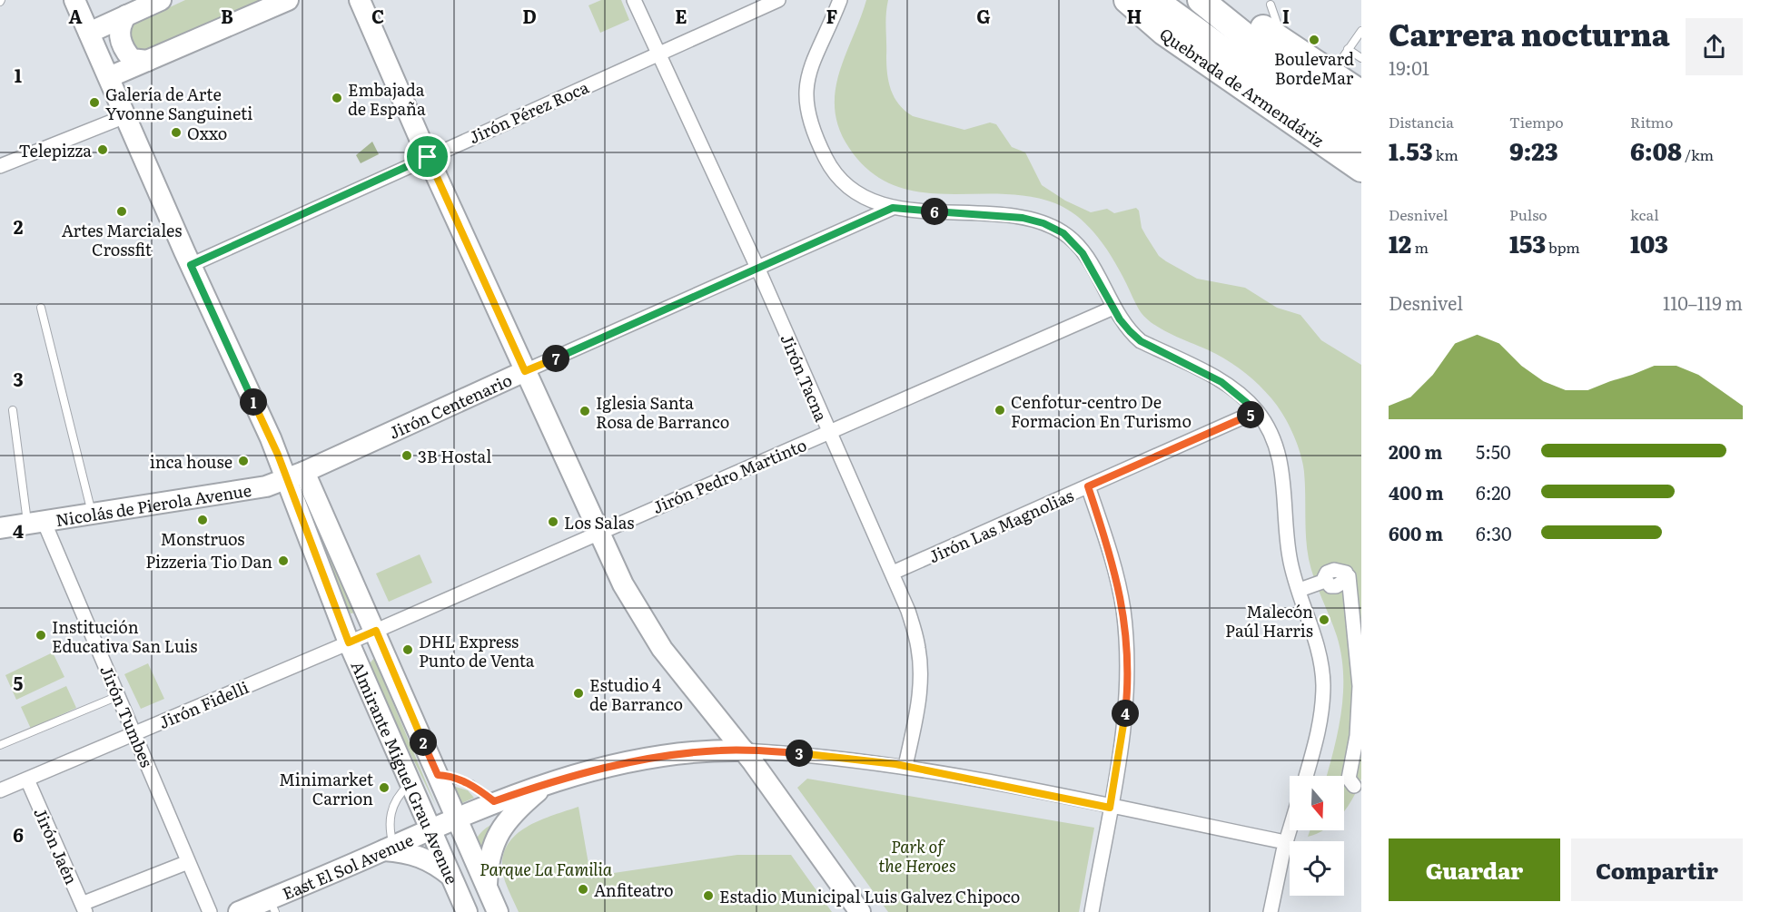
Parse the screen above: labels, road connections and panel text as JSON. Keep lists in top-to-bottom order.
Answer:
{
  "streets": {
    "highway": ["Quebrada de Armendáriz"],
    "main road": [
      "Jirón Centenario",
      "Nicolás de Pierola Avenue",
      "Almirante Miguel Grau Avenue",
      "East El Sol Avenue"
    ],
    "street": [
      "Jirón Pérez Roca",
      "Jirón Tacna",
      "Jirón Pedro Martinto",
      "Jirón Las Magnolias",
      "Jirón Fidelli",
      "Jirón Tumbes",
      "Jirón Jaén"
    ]
  },
  "crossings": [
    ["Jirón Pérez Roca", "Jirón Tacna"],
    ["Jirón Pérez Roca", "Almirante Miguel Grau Avenue"],
    ["Jirón Tacna", "Jirón Centenario"],
    ["Jirón Tacna", "Jirón Pedro Martinto"],
    ["Jirón Tacna", "Jirón Las Magnolias"],
    ["Jirón Centenario", "Nicolás de Pierola Avenue"],
    ["Jirón Centenario", "Almirante Miguel Grau Avenue"],
    ["Jirón Pedro Martinto", "Jirón Fidelli"],
    ["Jirón Pedro Martinto", "Almirante Miguel Grau Avenue"],
    ["Nicolás de Pierola Avenue", "Jirón Tumbes"],
    ["Nicolás de Pierola Avenue", "Almirante Miguel Grau Avenue"],
    ["Jirón Fidelli", "Jirón Tumbes"],
    ["Jirón Fidelli", "Almirante Miguel Grau Avenue"],
    ["Jirón Fidelli", "Jirón Jaén"],
    ["Almirante Miguel Grau Avenue", "East El Sol Avenue"]
  ],
  "parks": ["Park of the Heroes", "Parque La Familia"],
  "places": [
    "Boulevard BordeMar",
    "Embajada de España",
    "Galería de Arte Yvonne Sanguineti",
    "Oxxo",
    "Telepizza",
    "Artes Marciales Crossfit",
    "Cenfotur-centro De Formacion En Turismo",
    "Iglesia Santa Rosa de Barranco",
    "3B Hostal",
    "inca house",
    "Monstruos",
    "Los Salas",
    "Pizzeria Tio Dan",
    "Malecón Paúl Harris",
    "Institución Educativa San Luis",
    "DHL Express Punto de Venta",
    "Estudio 4 de Barranco",
    "Minimarket Carrion",
    "Anfiteatro",
    "Estadio Municipal Luis Galvez Chipoco"
  ],
  "north": "bottom",
  "page": {
    "heading": ["Carrera nocturna", "19:01"],
    "stats": [
      ["Distancia", "1.53 km"],
      ["Tiempo", "9:23"],
      ["Ritmo", "6:08 /km"],
      ["Desnivel", "12 m"],
      ["Pulso", "153 bpm"],
      ["kcal", "103"]
    ],
    "pins": [
      "6",
      "7",
      "1",
      "5",
      "4",
      "2",
      "3"
    ],
    "chart": ["Desnivel", "110–119 m"],
    "list": [
      {
        "name": "200 m",
        "note": "5:50"
      },
      {
        "name": "400 m",
        "note": "6:20"
      },
      {
        "name": "600 m",
        "note": "6:30"
      }
    ],
    "buttons": ["Guardar", "Compartir"]
  },
  "grid": {
    "columns": [
      "A",
      "B",
      "C",
      "D",
      "E",
      "F",
      "G",
      "H",
      "I"
    ],
    "rows": [
      "1",
      "2",
      "3",
      "4",
      "5",
      "6"
    ]
  }
}
